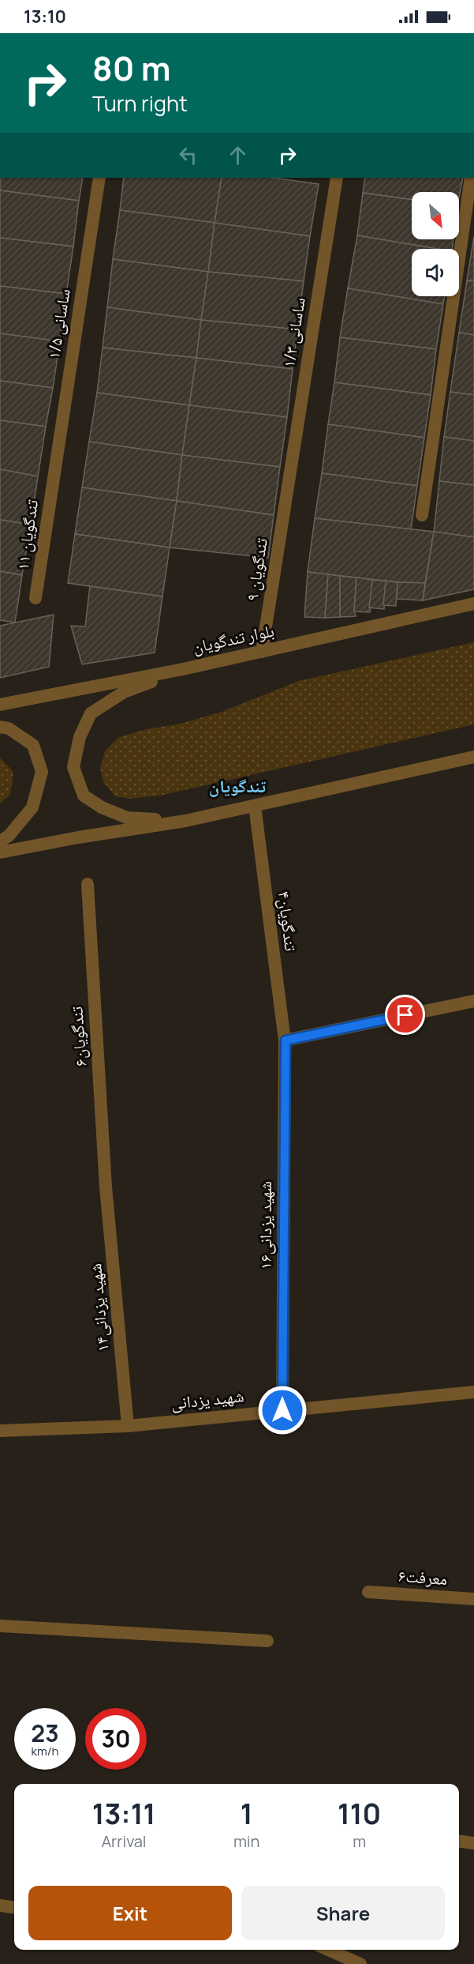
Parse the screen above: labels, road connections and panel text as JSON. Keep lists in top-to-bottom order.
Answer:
{
  "streets": {
    "street": [
      "۱/۵ ساسانی",
      "۱/۳ ساسانی",
      "۱۱ تندگویان",
      "۹ تندگویان",
      "بلوار تندگویان",
      "تندگویان۴",
      "۶تندگویان",
      "شهید یزدانی۱۶",
      "شهید یزدانی۱۴",
      "شهید یزدانی",
      "معرفت۶"
    ]
  },
  "crossings": [
    ["۱/۵ ساسانی", "۱۱ تندگویان"],
    ["۱/۳ ساسانی", "۹ تندگویان"],
    ["۹ تندگویان", "بلوار تندگویان"],
    ["تندگویان۴", "شهید یزدانی۱۶"],
    ["۶تندگویان", "شهید یزدانی۱۴"],
    ["شهید یزدانی۱۶", "شهید یزدانی"],
    ["شهید یزدانی۱۴", "شهید یزدانی"]
  ],
  "districts": ["تندگویان"],
  "north": "bottom right",
  "page": {
    "status": "13:10",
    "turn": ["80 m", "Turn right"],
    "speed": "23 km/h",
    "limit": "30",
    "eta": [
      "13:11",
      "Arrival",
      "1",
      "min",
      "110",
      "m"
    ],
    "buttons": ["Exit", "Share"]
  }
}
